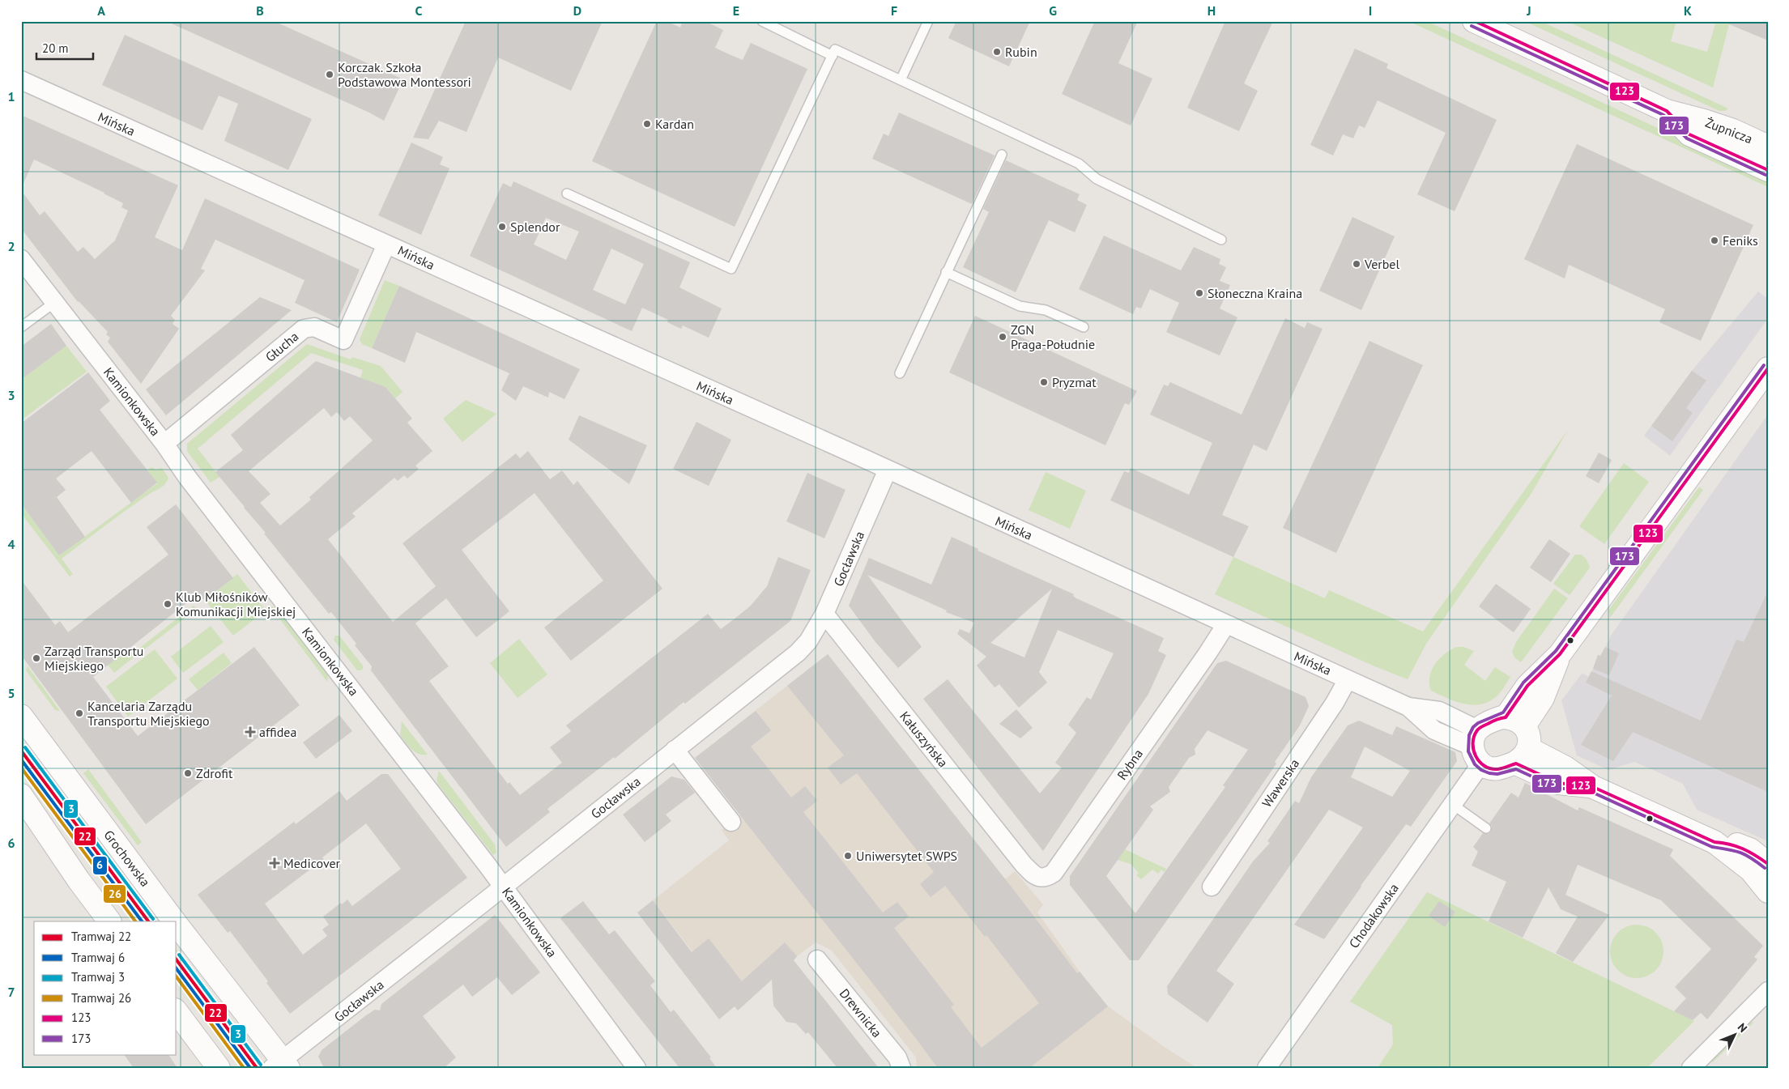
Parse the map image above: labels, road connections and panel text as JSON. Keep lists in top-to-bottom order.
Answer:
{
  "streets": {
    "street": [
      "Mińska",
      "Żupnicza",
      "Głucha",
      "Kamionkowska",
      "Gocławska",
      "Kałuszyńska",
      "Rybna",
      "Wawerska",
      "Grochowska",
      "Chodakowska",
      "Drewnicka"
    ]
  },
  "crossings": [
    ["Mińska", "Głucha"],
    ["Mińska", "Gocławska"],
    ["Mińska", "Rybna"],
    ["Mińska", "Wawerska"],
    ["Mińska", "Chodakowska"],
    ["Głucha", "Kamionkowska"],
    ["Kamionkowska", "Gocławska"],
    ["Gocławska", "Kałuszyńska"],
    ["Gocławska", "Grochowska"],
    ["Kałuszyńska", "Rybna"]
  ],
  "places": {
    "other": [
      "Rubin",
      "Korczak. Szkoła Podstawowa Montessori",
      "Kardan",
      "Splendor",
      "Feniks",
      "Verbel",
      "Słoneczna Kraina",
      "ZGN Praga-Południe",
      "Pryzmat",
      "Klub Miłośników Komunikacji Miejskiej",
      "Zarząd Transportu Miejskiego",
      "Kancelaria Zarządu Transportu Miejskiego",
      "Zdrofit",
      "Uniwersytet SWPS"
    ],
    "health": ["affidea", "Medicover"]
  },
  "lines": [
    "transit line 123",
    "transit line 173",
    "tram line 3",
    "tram line 22",
    "tram line 6",
    "tram line 26"
  ],
  "legend": [
    "Tramwaj 22",
    "Tramwaj 6",
    "Tramwaj 3",
    "Tramwaj 26",
    "123",
    "173"
  ],
  "scale_bar": "20 m",
  "north": "top right",
  "grid": {
    "columns": [
      "A",
      "B",
      "C",
      "D",
      "E",
      "F",
      "G",
      "H",
      "I",
      "J",
      "K"
    ],
    "rows": [
      "1",
      "2",
      "3",
      "4",
      "5",
      "6",
      "7"
    ]
  }
}
